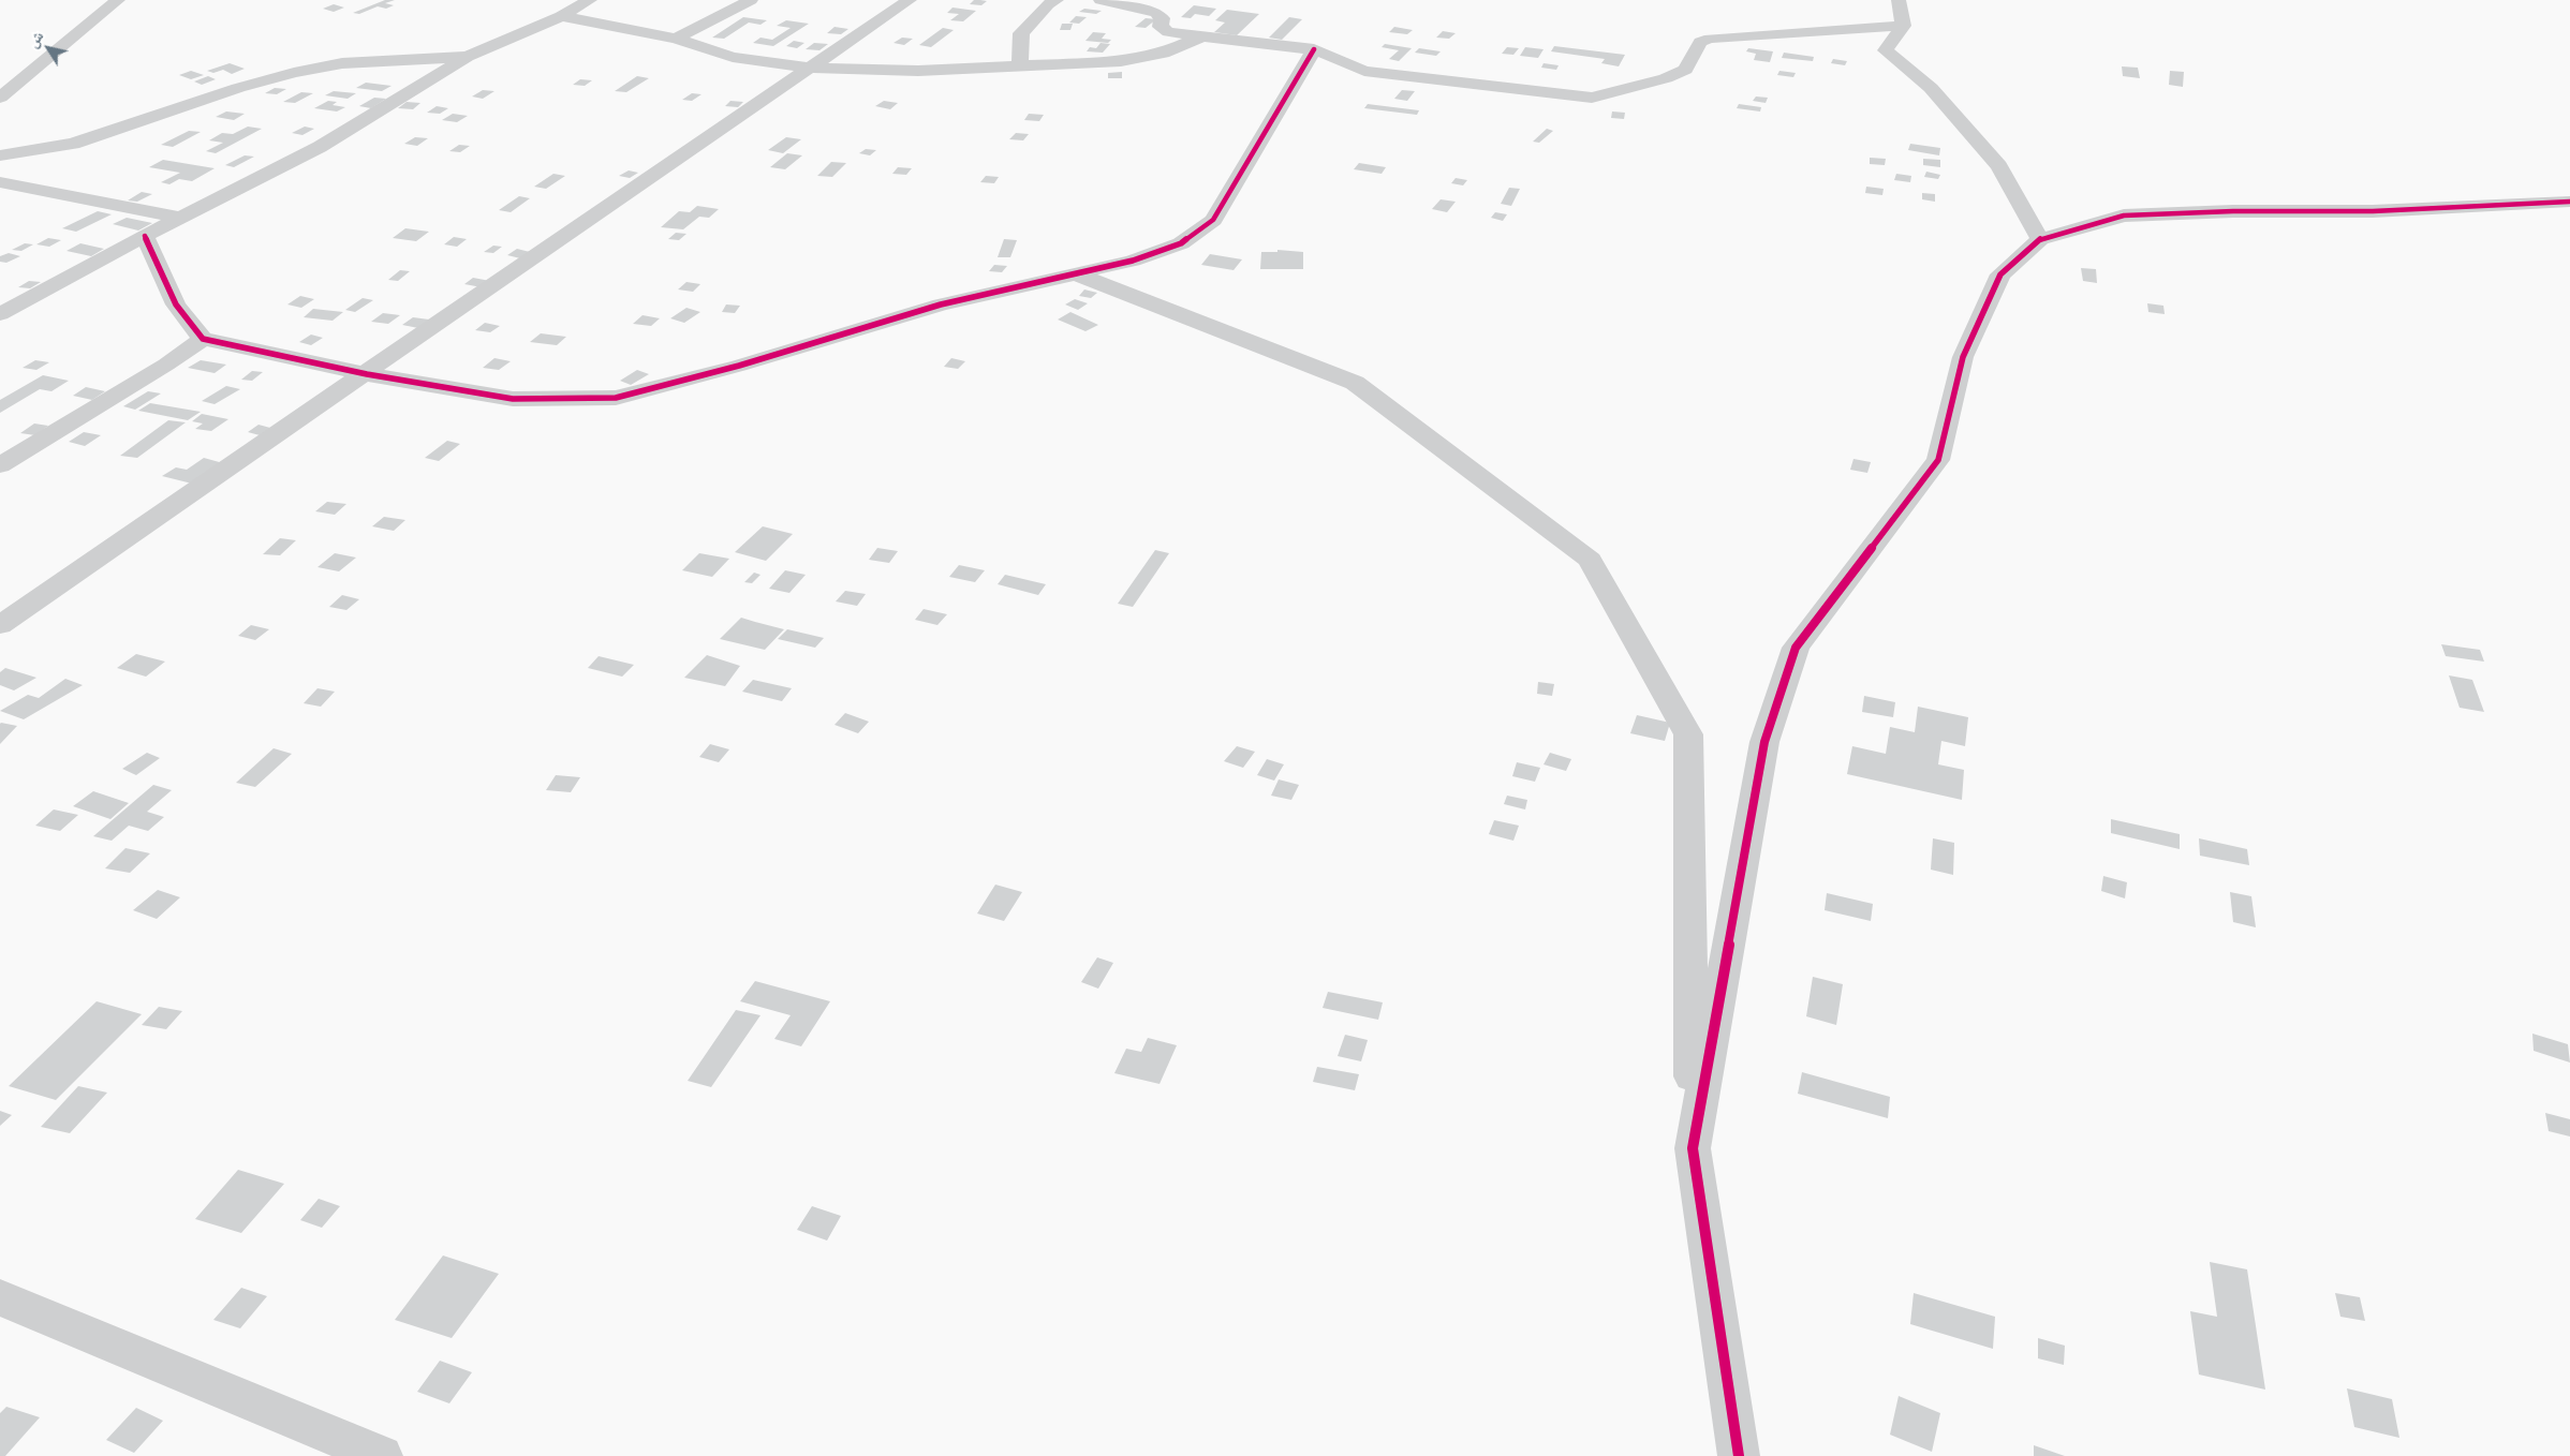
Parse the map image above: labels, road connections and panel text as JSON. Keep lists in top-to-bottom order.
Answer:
{
  "north": "top left"
}
